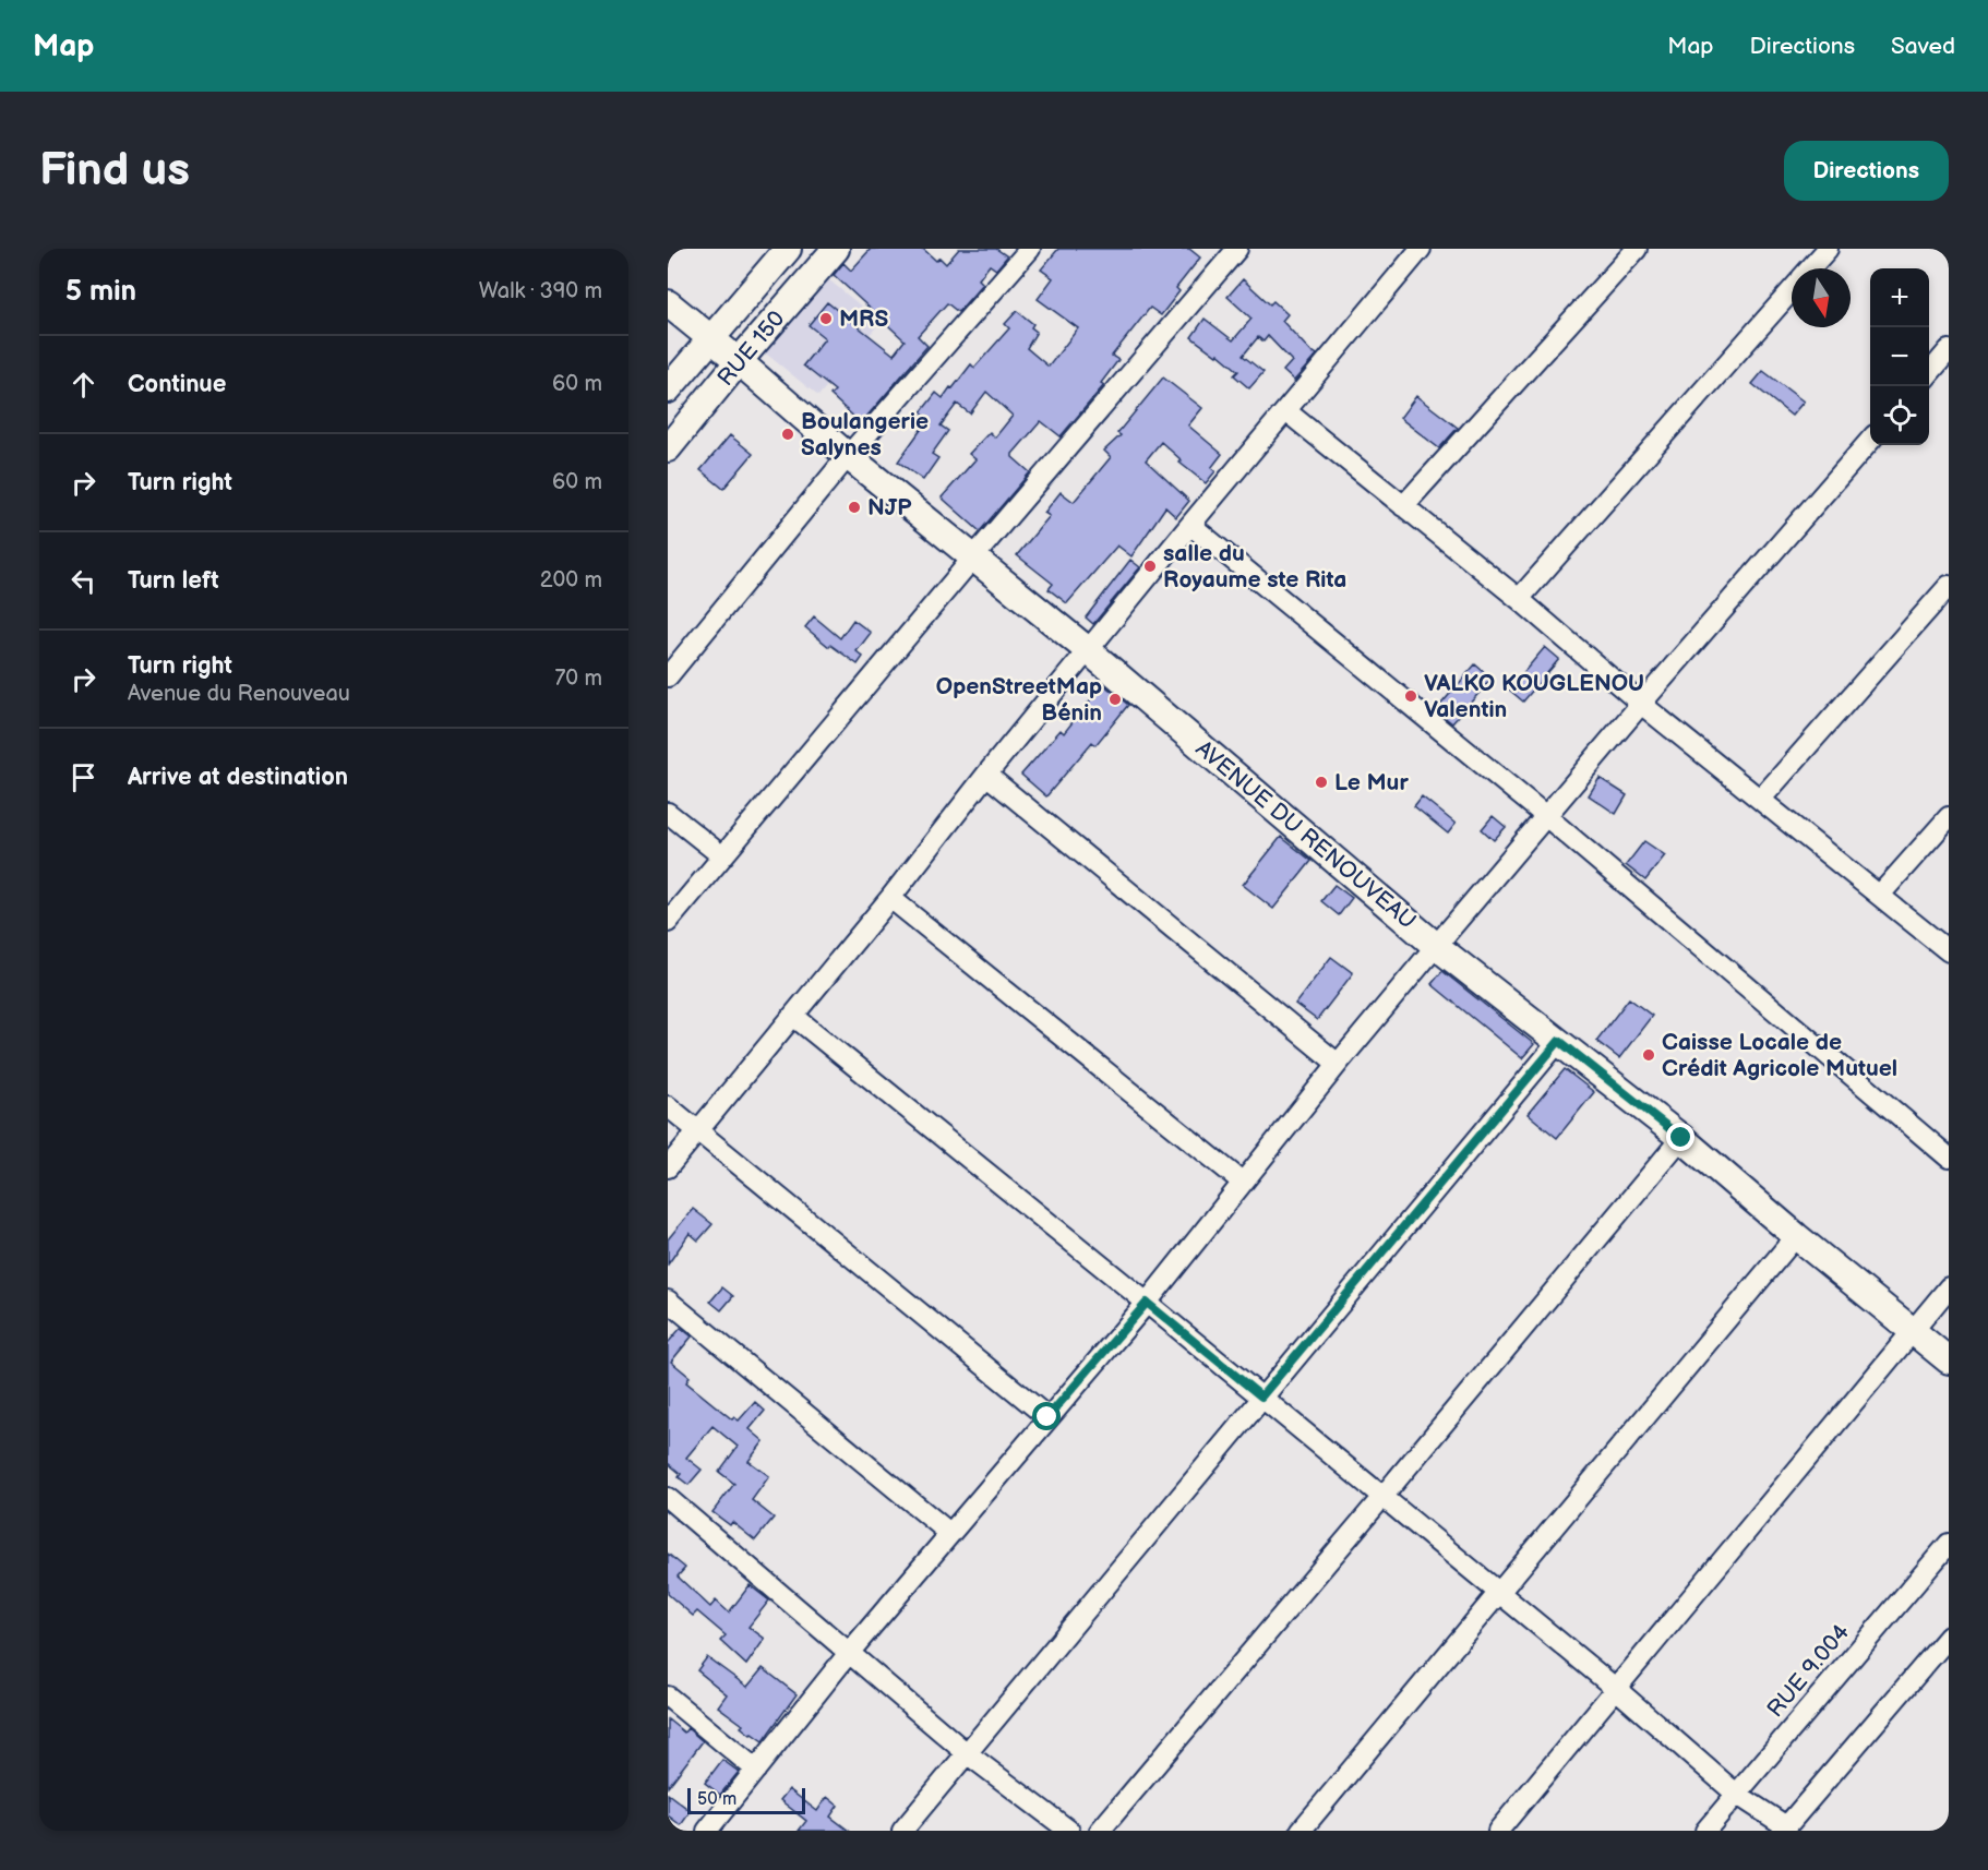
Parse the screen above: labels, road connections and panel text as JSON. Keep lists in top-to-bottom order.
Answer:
{
  "streets": {
    "main road": ["RUE 150", "AVENUE DU RENOUVEAU"],
    "street": ["RUE 9.004"]
  },
  "crossings": [
    ["RUE 150", "AVENUE DU RENOUVEAU"]
  ],
  "places": [
    "MRS",
    "Boulangerie Salynes",
    "NJP",
    "salle du Royaume ste Rita",
    "VALKO KOUGLENOU Valentin",
    "OpenStreetMap Bénin",
    "Le Mur",
    "Caisse Locale de Crédit Agricole Mutuel"
  ],
  "scale_bar": "50 m",
  "north": "bottom",
  "page": {
    "header": "Map",
    "nav": ["Map", "Directions", "Saved"],
    "buttons": "Directions",
    "title": "Find us",
    "heading": ["5 min", "Walk · 390 m"],
    "map_buttons": ["+", "−"],
    "list": [
      ["Continue", "60 m"],
      ["Turn right", "60 m"],
      ["Turn left", "200 m"],
      ["Turn right", "Avenue du Renouveau", "70 m"],
      "Arrive at destination"
    ],
    "scale": "50 m"
  }
}
